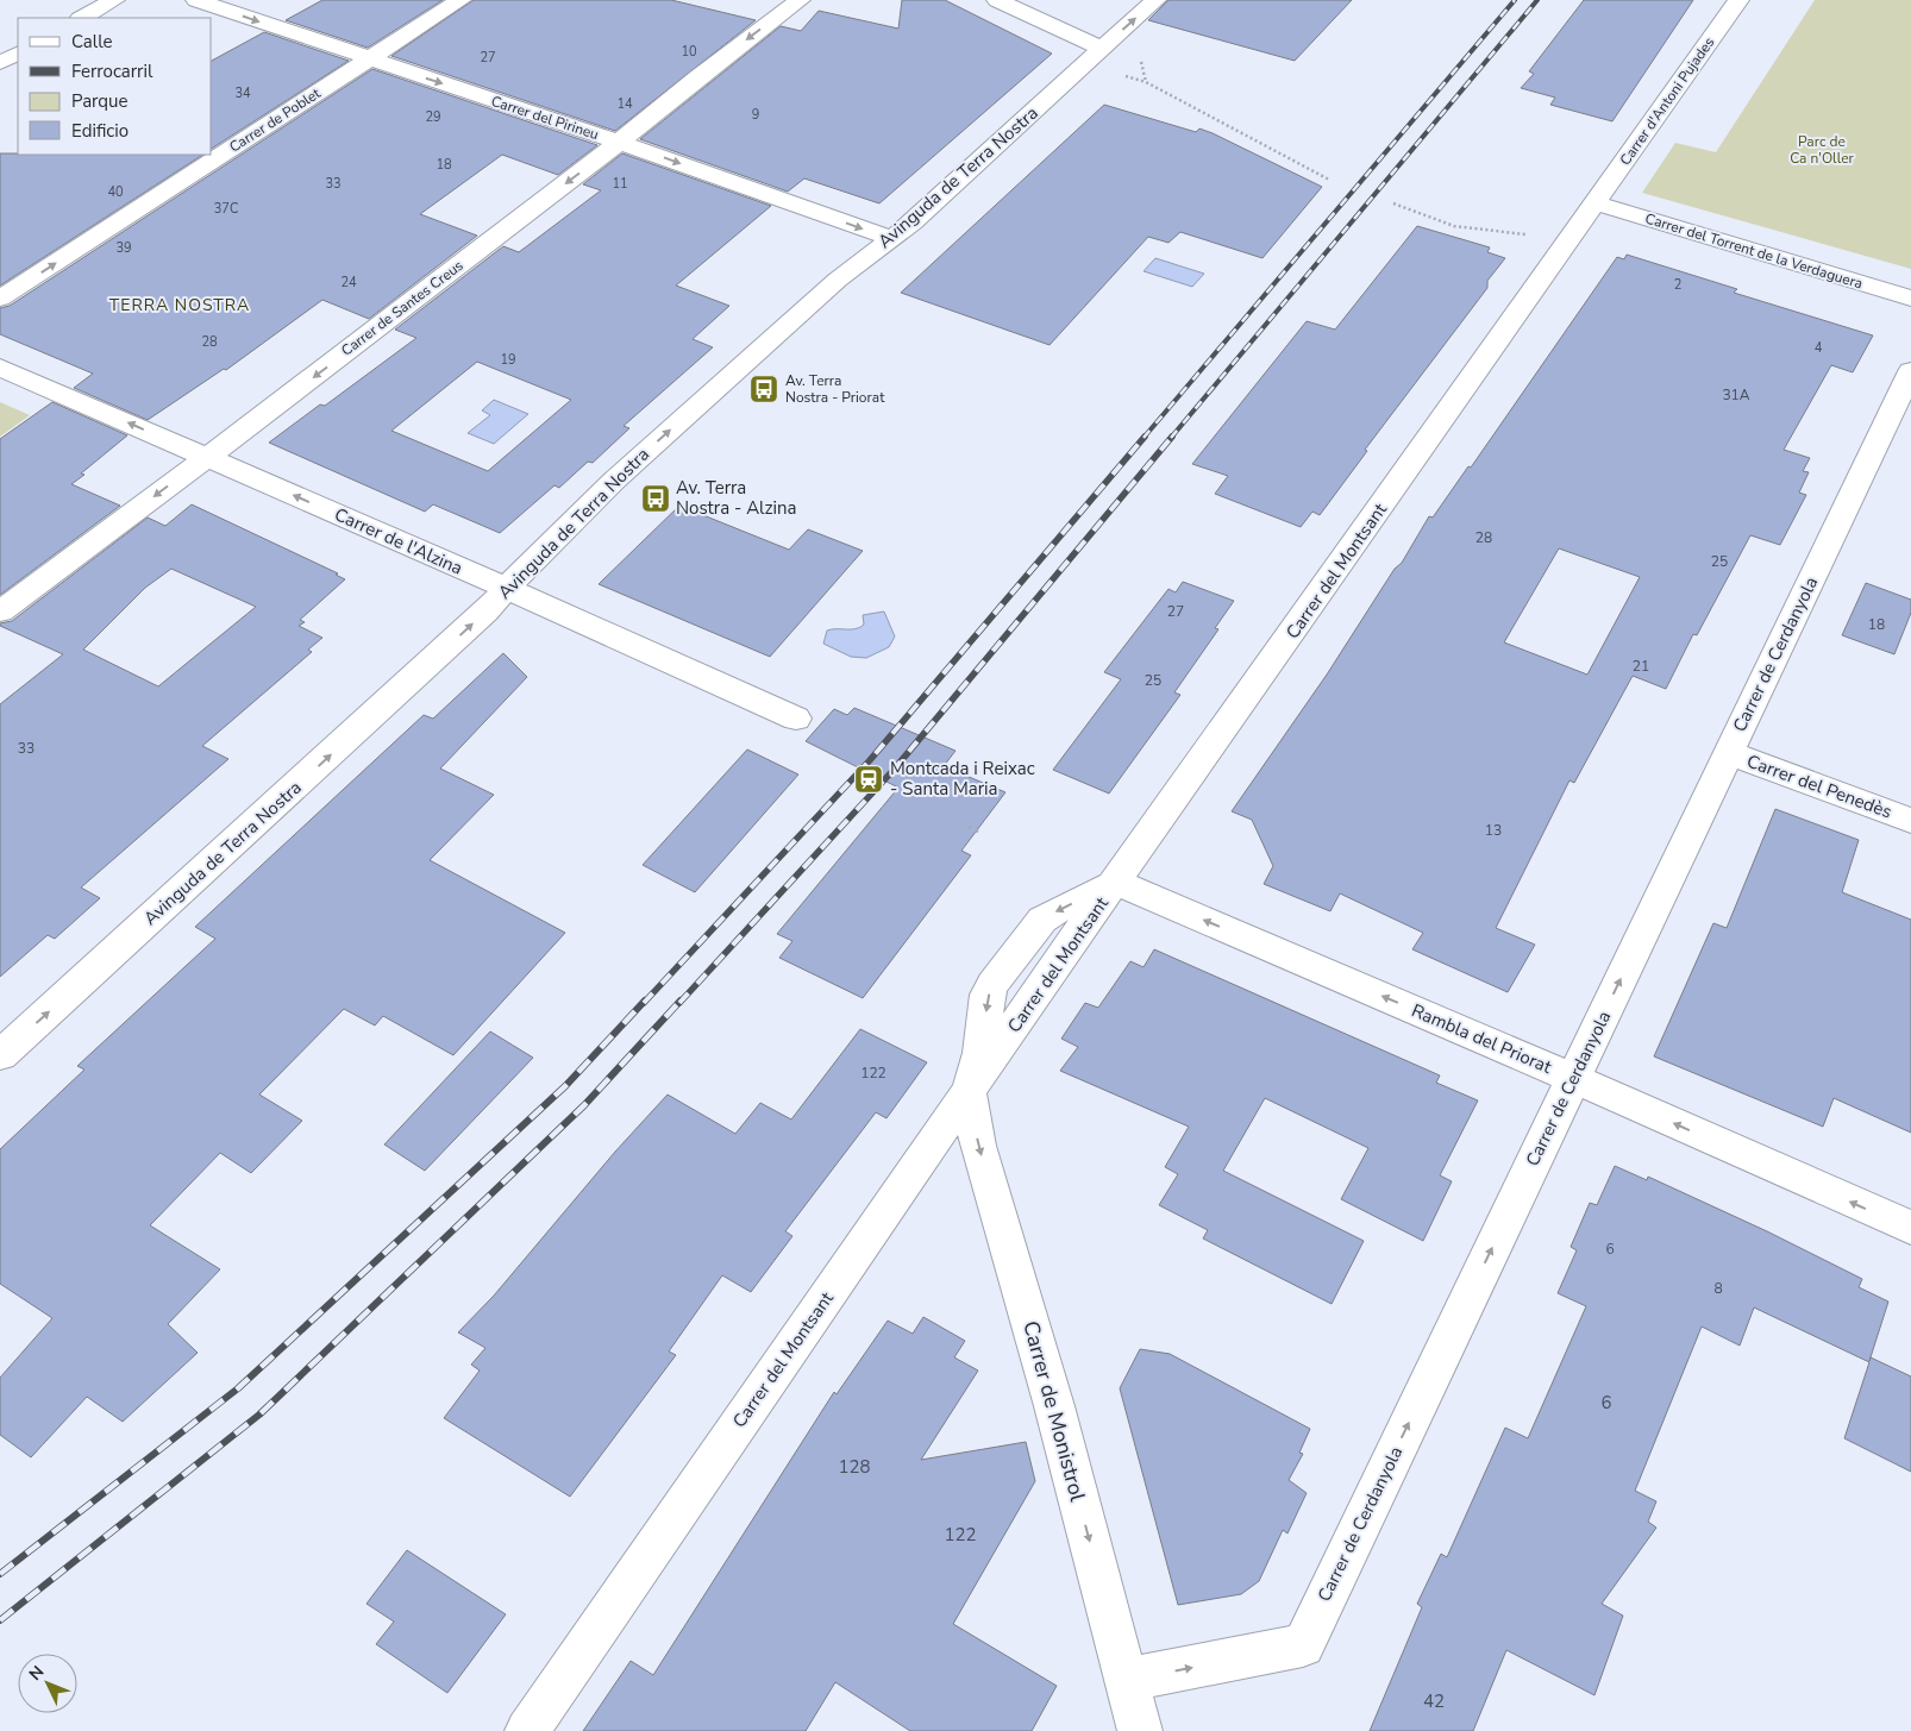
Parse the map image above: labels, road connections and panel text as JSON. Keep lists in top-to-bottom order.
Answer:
{
  "streets": {
    "street": [
      "Carrer d'Antoni Pujades",
      "Carrer del Pirineu",
      "Carrer de Poblet",
      "Avinguda de Terra Nostra",
      "Carrer del Torrent de la Verdaguera",
      "Carrer de Santes Creus",
      "Carrer de l'Alzina",
      "Carrer del Montsant",
      "Carrer de Cerdanyola",
      "Carrer del Penedès",
      "Rambla del Priorat",
      "Carrer de Monistrol"
    ]
  },
  "crossings": [
    ["Carrer d'Antoni Pujades", "Carrer del Torrent de la Verdaguera"],
    ["Carrer d'Antoni Pujades", "Carrer del Montsant"],
    ["Carrer del Pirineu", "Carrer de Poblet"],
    ["Carrer del Pirineu", "Avinguda de Terra Nostra"],
    ["Carrer del Pirineu", "Carrer de Santes Creus"],
    ["Avinguda de Terra Nostra", "Carrer de l'Alzina"],
    ["Carrer del Torrent de la Verdaguera", "Carrer del Montsant"],
    ["Carrer de Santes Creus", "Carrer de l'Alzina"],
    ["Carrer del Montsant", "Rambla del Priorat"],
    ["Carrer del Montsant", "Carrer de Monistrol"],
    ["Carrer de Cerdanyola", "Carrer del Penedès"],
    ["Carrer de Cerdanyola", "Rambla del Priorat"],
    ["Carrer de Cerdanyola", "Carrer de Monistrol"]
  ],
  "one_way": [
    "Carrer del Pirineu",
    "Carrer de Poblet",
    "Avinguda de Terra Nostra",
    "Carrer de Santes Creus",
    "Carrer de l'Alzina",
    "Carrer de Cerdanyola",
    "Rambla del Priorat",
    "Carrer de Monistrol"
  ],
  "districts": ["TERRA NOSTRA"],
  "parks": ["Parc de Ca n'Oller"],
  "places": {
    "bus stop": ["Av. Terra Nostra - Priorat", "Av. Terra Nostra - Alzina"],
    "station": ["Montcada i Reixac - Santa Maria"]
  },
  "house_numbers": [
    "10",
    "27",
    "34",
    "14",
    "9",
    "29",
    "18",
    "33",
    "11",
    "40",
    "37C",
    "39",
    "24",
    "2",
    "28",
    "4",
    "19",
    "31A",
    "28",
    "25",
    "27",
    "18",
    "21",
    "25",
    "33",
    "13",
    "122",
    "6",
    "8",
    "6",
    "128",
    "122",
    "42"
  ],
  "legend": [
    "Calle",
    "Ferrocarril",
    "Parque",
    "Edificio"
  ],
  "north": "top left"
}
